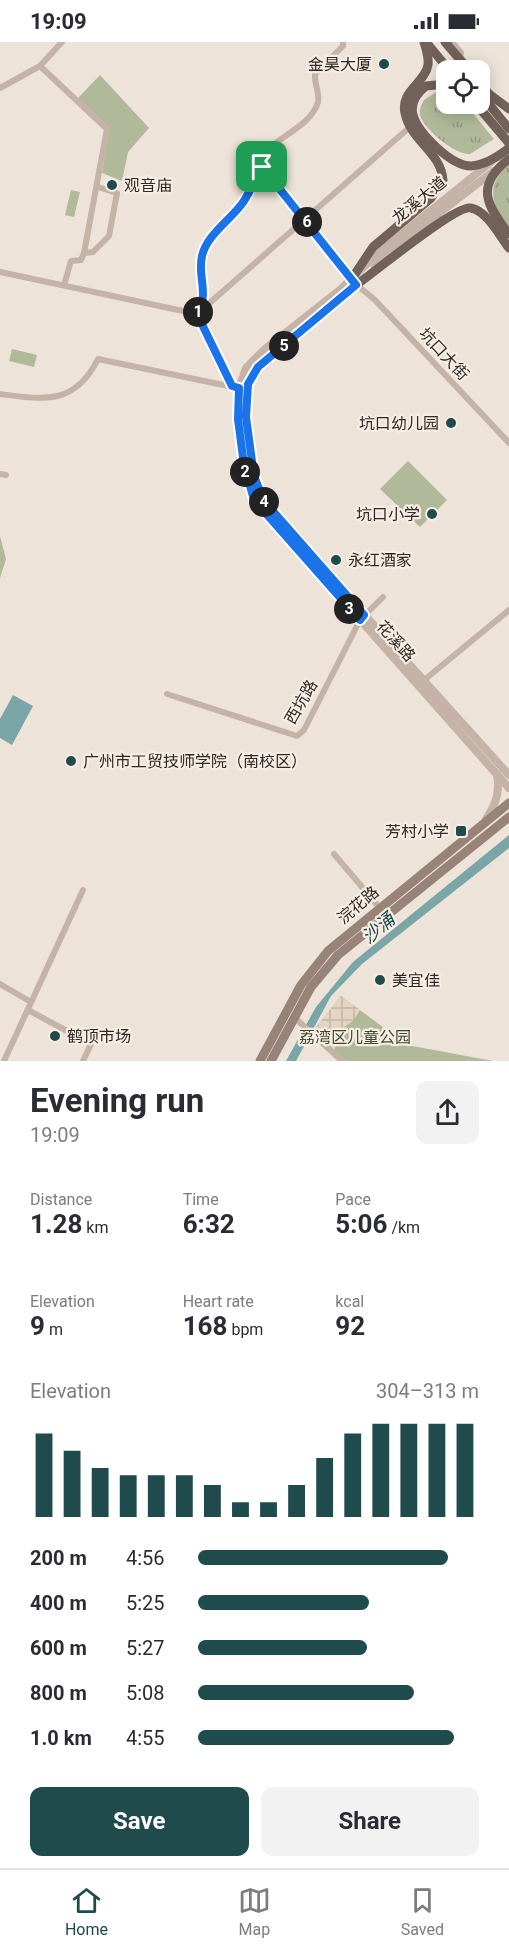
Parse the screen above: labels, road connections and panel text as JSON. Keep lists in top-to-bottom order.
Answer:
{
  "streets": {
    "main road": ["龙溪大道", "浣花路"],
    "street": ["坑口大街", "花溪路", "西坑路"]
  },
  "crossings": [
    ["龙溪大道", "坑口大街"],
    ["龙溪大道", "花溪路"],
    ["坑口大街", "花溪路"],
    ["花溪路", "西坑路"]
  ],
  "water": ["沙涌"],
  "parks": ["荔湾区儿童公园"],
  "places": {
    "other": [
      "金昊大厦",
      "观音庙",
      "坑口幼儿园",
      "坑口小学",
      "永红酒家",
      "广州市工贸技师学院（南校区）",
      "美宜佳",
      "鹤顶市场"
    ],
    "transit": ["芳村小学"]
  },
  "page": {
    "status": "19:09",
    "pins": [
      "6",
      "1",
      "5",
      "2",
      "4",
      "3"
    ],
    "heading": ["Evening run", "19:09"],
    "stats": [
      ["Distance", "1.28 km"],
      ["Time", "6:32"],
      ["Pace", "5:06 /km"],
      ["Elevation", "9 m"],
      ["Heart rate", "168 bpm"],
      ["kcal", "92"]
    ],
    "chart": ["Elevation", "304–313 m"],
    "list": [
      {
        "name": "200 m",
        "note": "4:56"
      },
      {
        "name": "400 m",
        "note": "5:25"
      },
      {
        "name": "600 m",
        "note": "5:27"
      },
      {
        "name": "800 m",
        "note": "5:08"
      },
      {
        "name": "1.0 km",
        "note": "4:55"
      }
    ],
    "buttons": ["Save", "Share"],
    "tabs": ["Home", "Map", "Saved"]
  }
}
